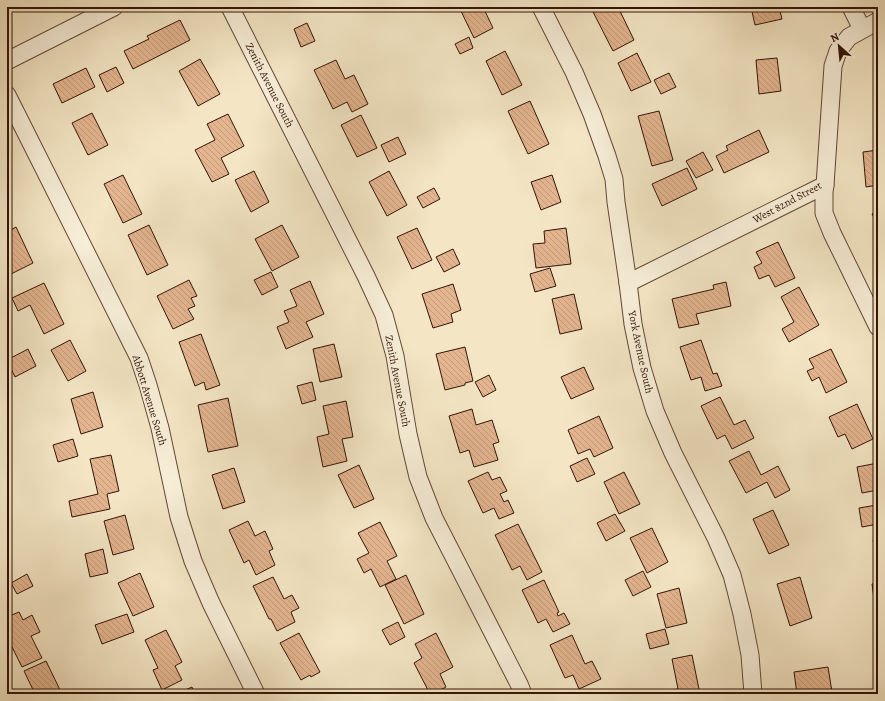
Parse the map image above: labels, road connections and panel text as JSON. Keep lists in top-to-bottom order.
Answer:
{
  "streets": {
    "street": [
      "Zenith Avenue South",
      "West 82nd Street",
      "York Avenue South",
      "Abbott Avenue South"
    ]
  },
  "crossings": [
    ["West 82nd Street", "York Avenue South"]
  ],
  "north": "top left"
}
